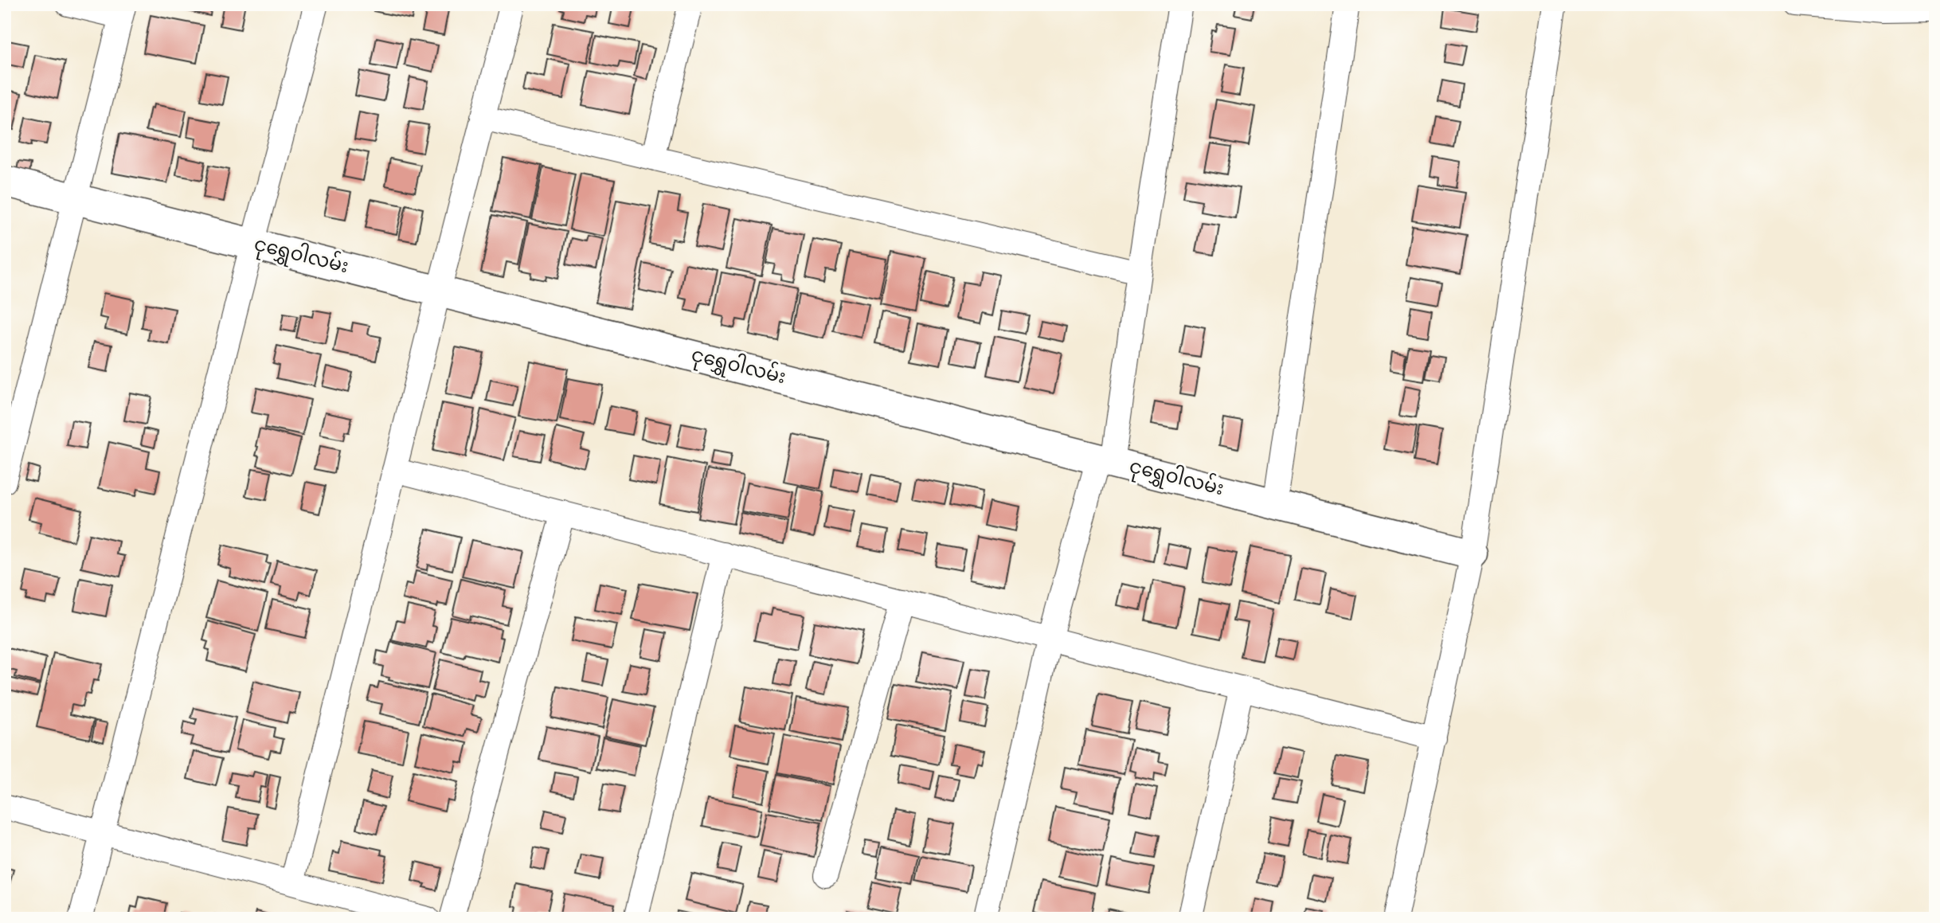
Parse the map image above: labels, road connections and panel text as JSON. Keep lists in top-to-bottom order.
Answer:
{
  "streets": {
    "street": ["ငုရွှေဝါလမ်း"]
  }
}
